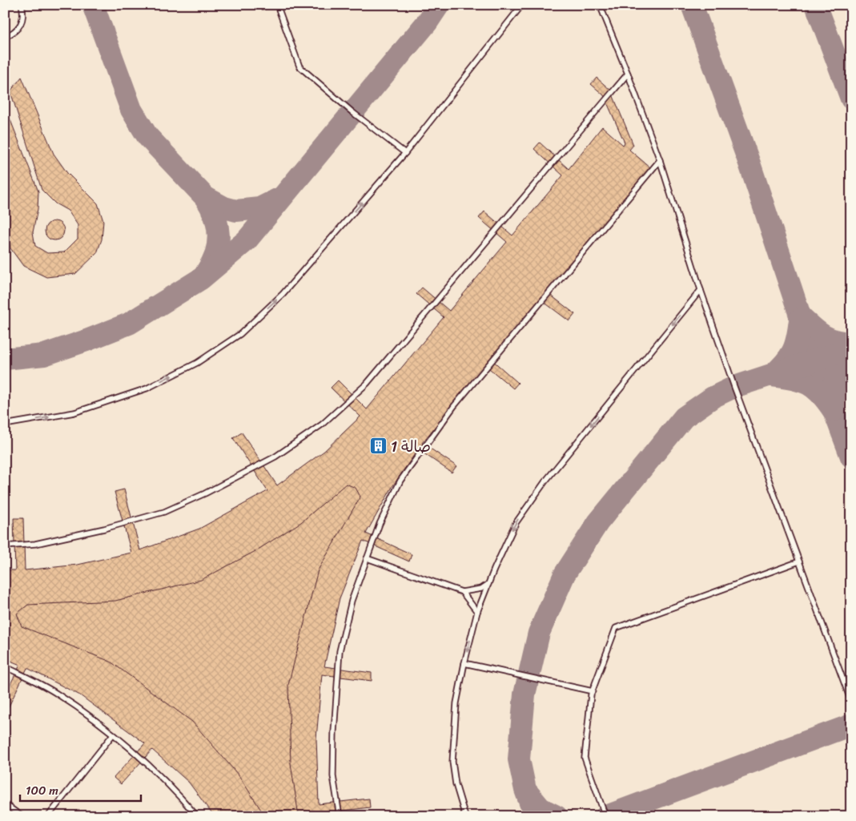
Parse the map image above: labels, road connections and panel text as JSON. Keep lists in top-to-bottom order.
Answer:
{
  "places": {
    "building": ["صالة 1"]
  },
  "scale_bar": "100 m"
}
